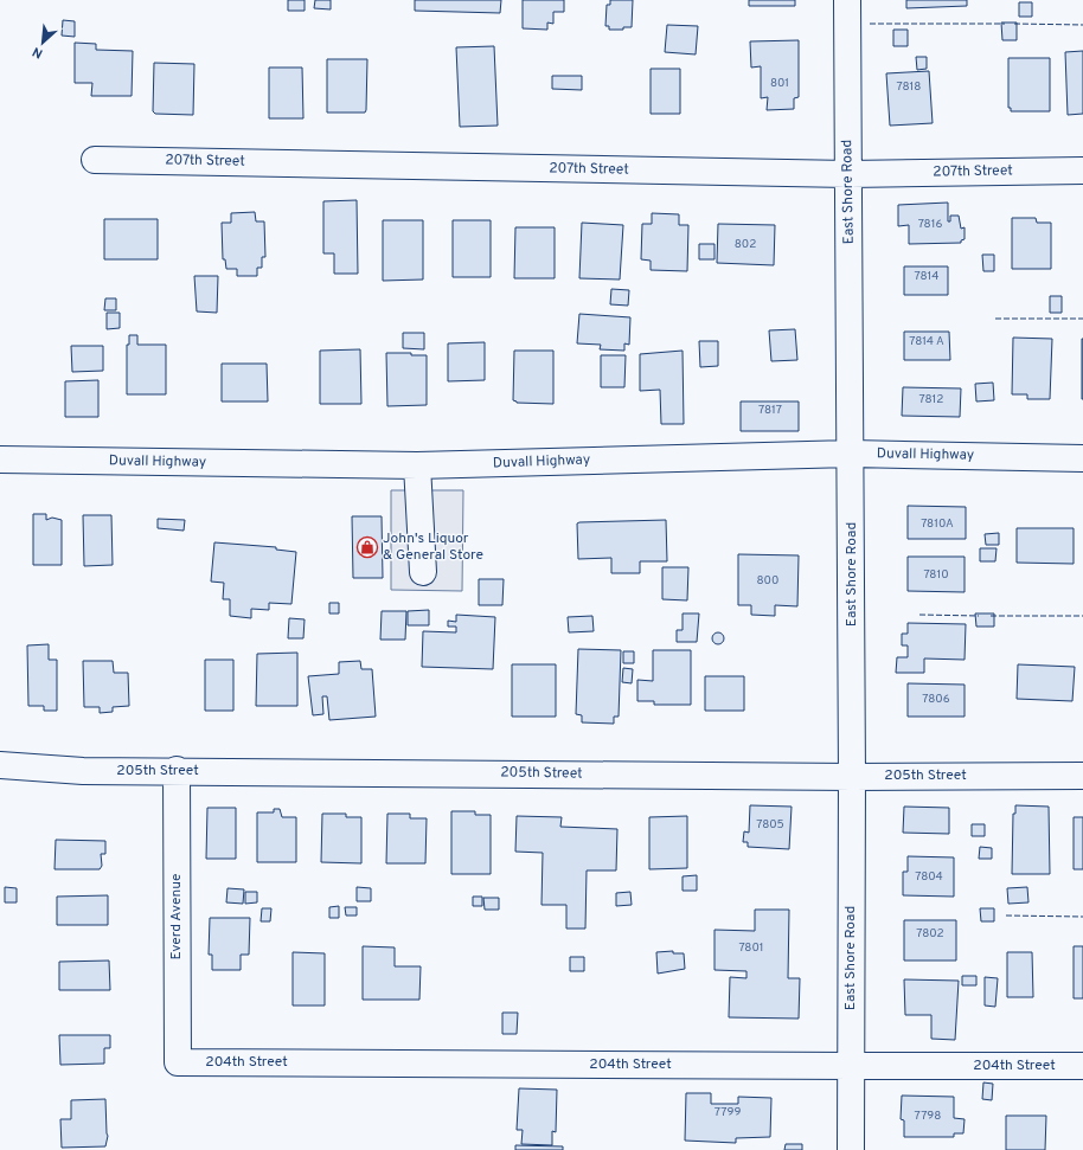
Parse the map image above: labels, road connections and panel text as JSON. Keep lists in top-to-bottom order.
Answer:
{
  "streets": {
    "street": [
      "207th Street",
      "East Shore Road",
      "Duvall Highway",
      "205th Street",
      "Everd Avenue",
      "204th Street"
    ]
  },
  "crossings": [
    ["207th Street", "East Shore Road"],
    ["East Shore Road", "Duvall Highway"],
    ["East Shore Road", "205th Street"],
    ["East Shore Road", "204th Street"],
    ["205th Street", "Everd Avenue"],
    ["Everd Avenue", "204th Street"]
  ],
  "places": {
    "shop": ["John's Liquor & General Store"]
  },
  "house_numbers": [
    "801",
    "7818",
    "7816",
    "802",
    "7814",
    "7814 A",
    "7812",
    "7817",
    "7810A",
    "7810",
    "800",
    "7806",
    "7805",
    "7804",
    "7802",
    "7801",
    "7799",
    "7798"
  ],
  "north": "bottom left"
}
